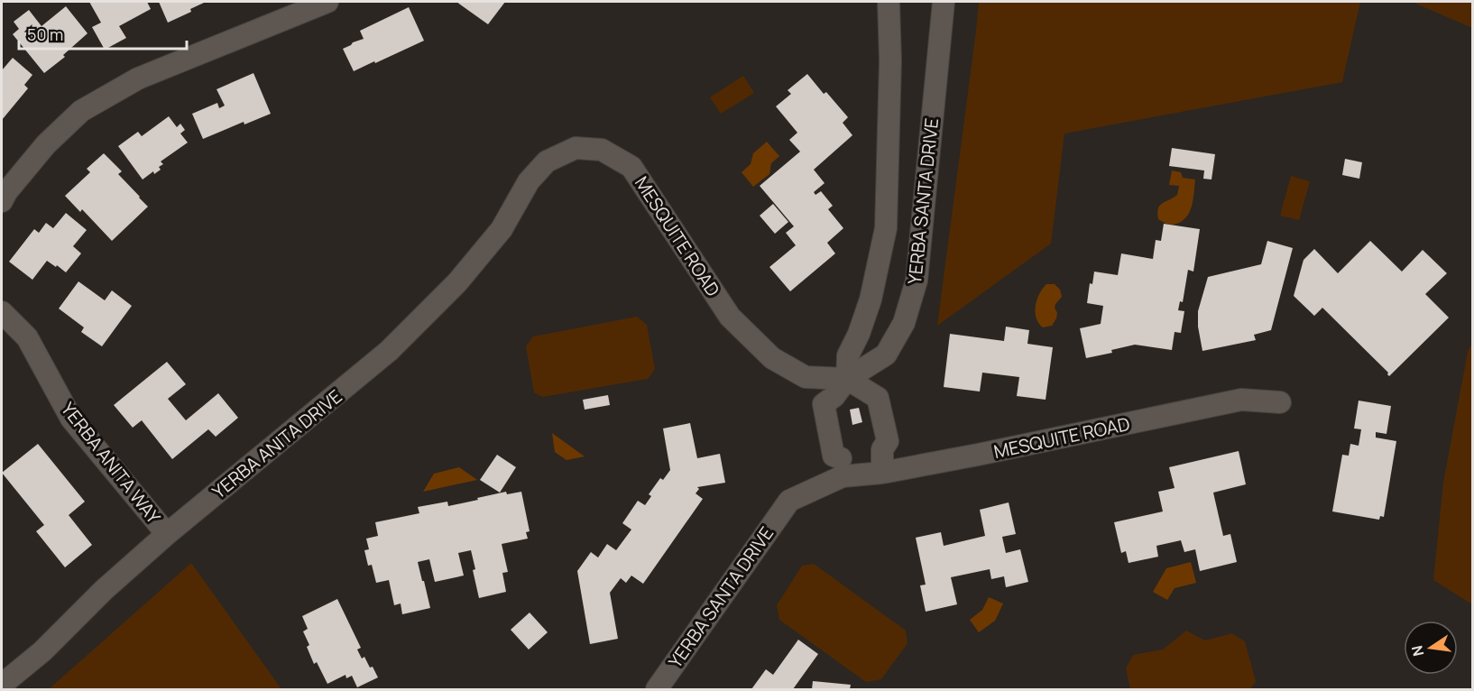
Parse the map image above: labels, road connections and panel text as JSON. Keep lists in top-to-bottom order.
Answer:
{
  "streets": {
    "street": [
      "YERBA SANTA DRIVE",
      "MESQUITE ROAD",
      "YERBA ANITA DRIVE",
      "YERBA ANITA WAY"
    ]
  },
  "crossings": [
    ["YERBA SANTA DRIVE", "MESQUITE ROAD"],
    ["MESQUITE ROAD", "YERBA ANITA DRIVE"],
    ["YERBA ANITA DRIVE", "YERBA ANITA WAY"]
  ],
  "scale_bar": "50 m",
  "north": "left"
}
